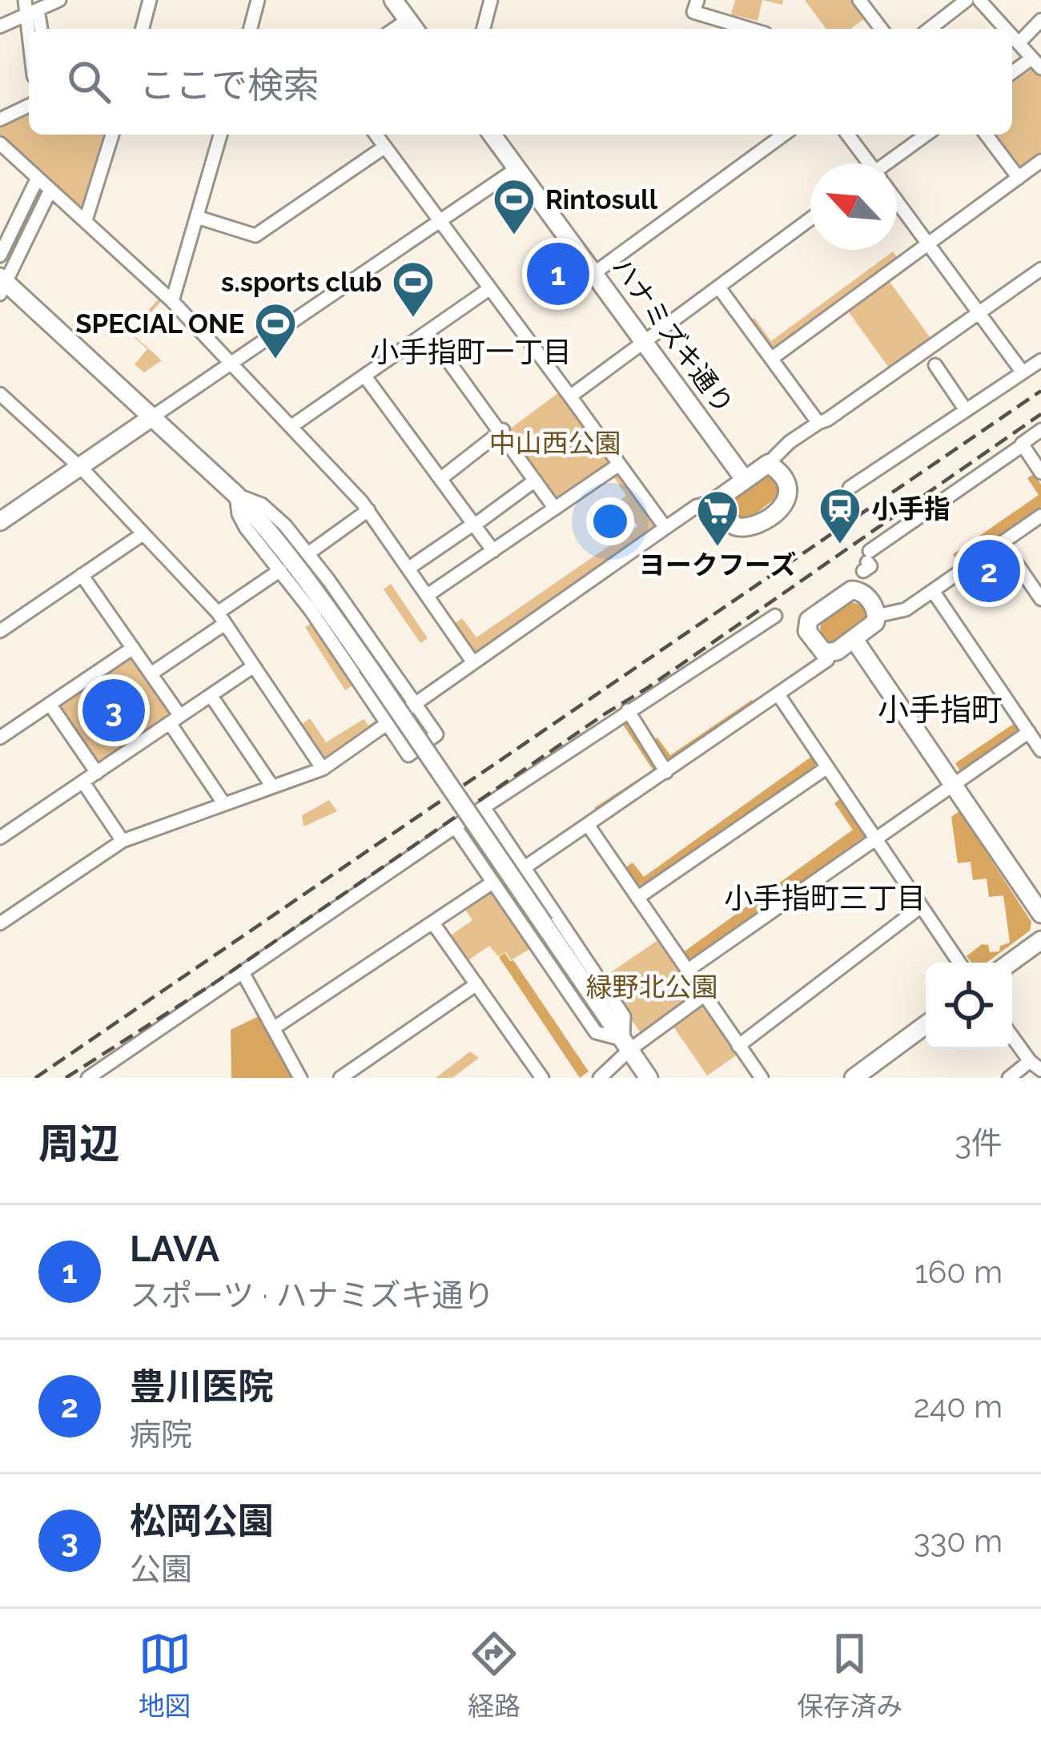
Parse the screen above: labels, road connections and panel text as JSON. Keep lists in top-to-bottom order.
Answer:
{
  "streets": {
    "street": ["ハナミズキ通り"]
  },
  "districts": ["小手指町一丁目", "小手指町", "小手指町三丁目"],
  "parks": ["中山西公園", "緑野北公園"],
  "places": {
    "sports": ["Rintosull", "s.sports club", "SPECIAL ONE"],
    "station": ["小手指"],
    "supermarket": ["ヨークフーズ"]
  },
  "north": "top left",
  "page": {
    "search": "ここで検索",
    "pins": ["1", "2", "3"],
    "heading": ["周辺", "3件"],
    "list": [
      {
        "mark": "1",
        "name": "LAVA",
        "note": "スポーツ · ハナミズキ通り",
        "value": "160 m"
      },
      {
        "mark": "2",
        "name": "豊川医院",
        "note": "病院",
        "value": "240 m"
      },
      {
        "mark": "3",
        "name": "松岡公園",
        "note": "公園",
        "value": "330 m"
      }
    ],
    "nav": ["地図", "経路", "保存済み"]
  }
}
